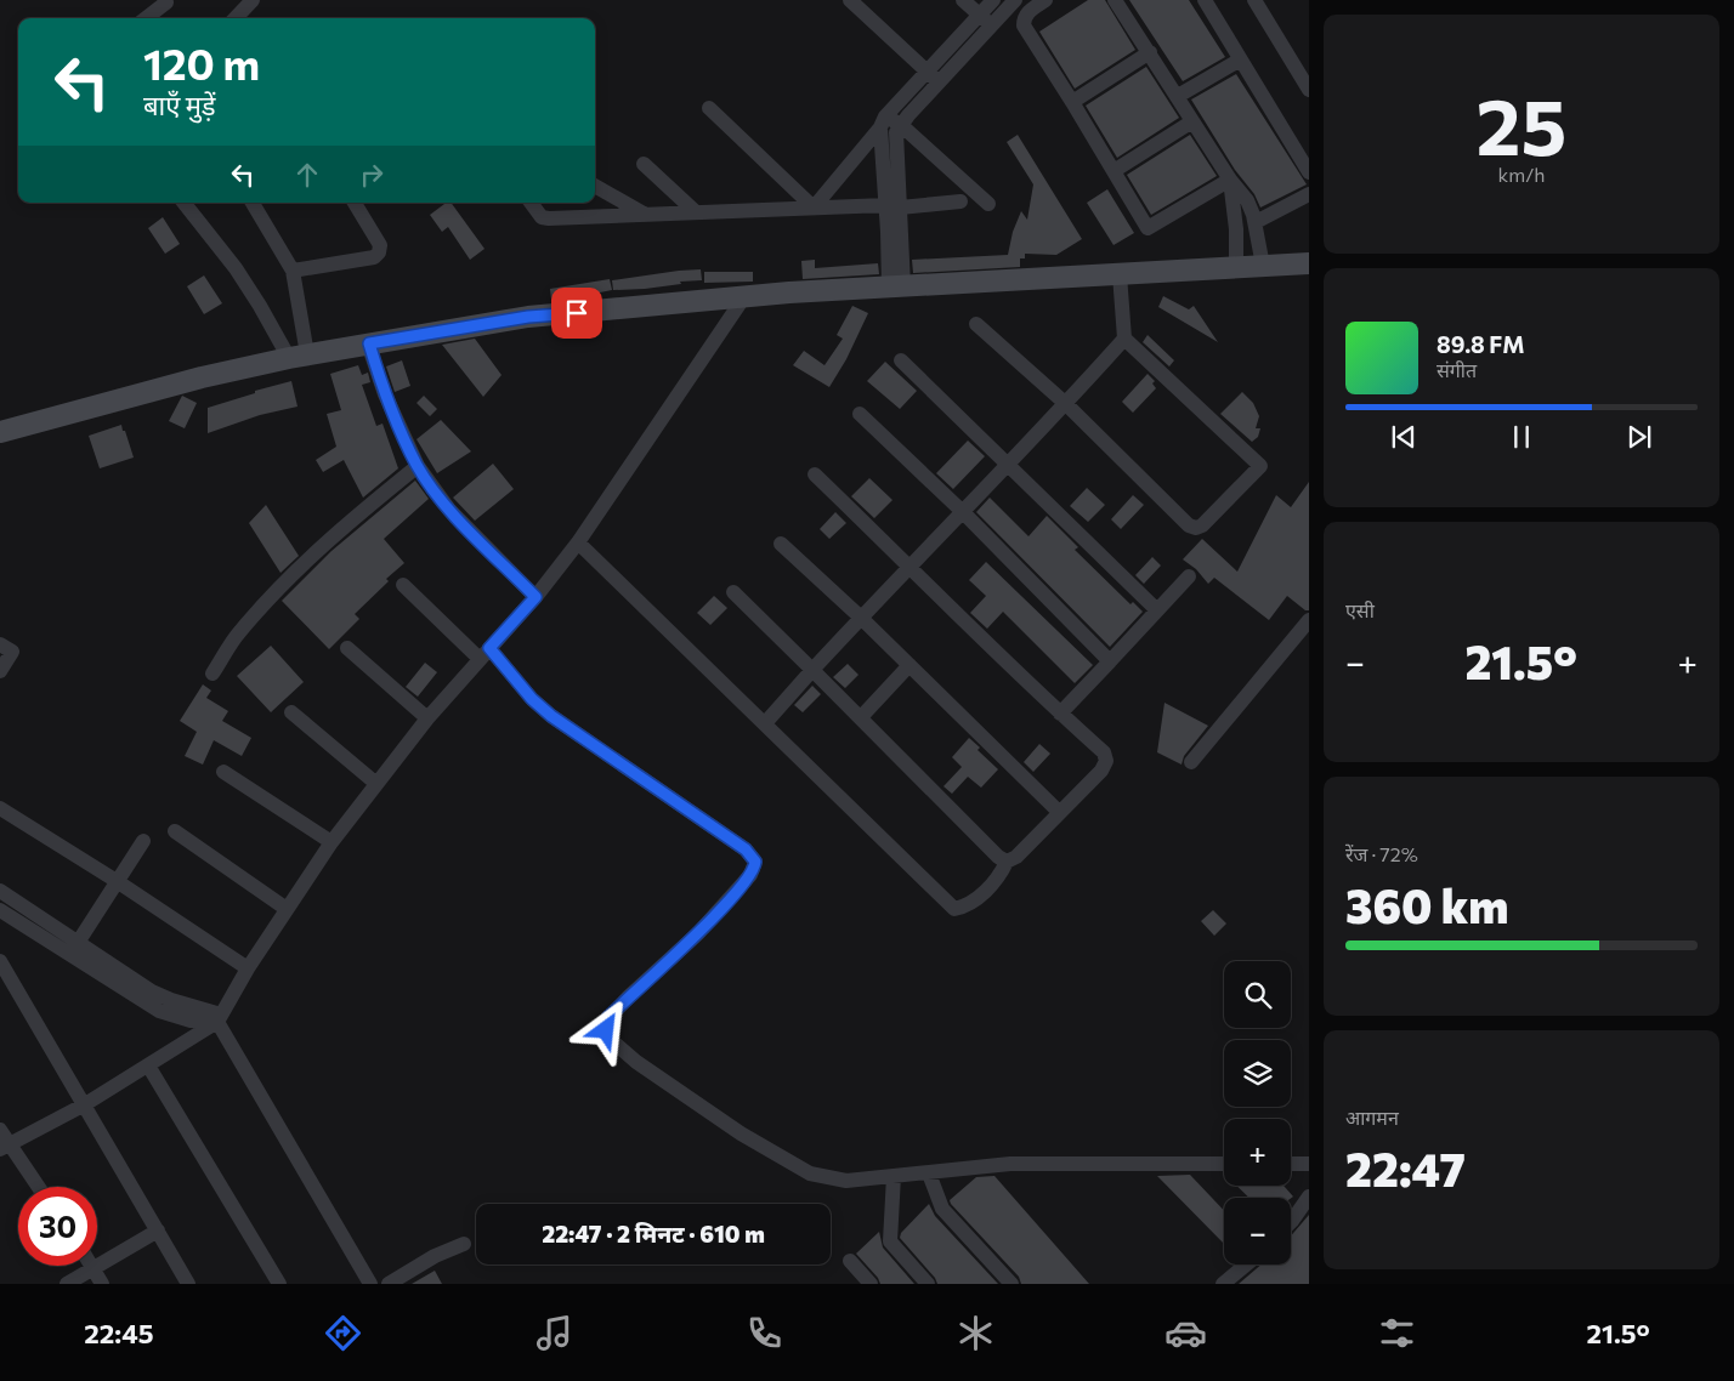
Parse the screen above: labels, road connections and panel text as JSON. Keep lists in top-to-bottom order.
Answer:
{
  "page": {
    "tile": [
      ["25", "km/h"],
      "एसी",
      ["रेंज · 72%", "360 km"],
      ["आगमन", "22:47"]
    ],
    "turn": ["120 m", "बाएँ मुड़ें"],
    "song": ["89.8 FM", "संगीत"],
    "heat": ["−", "21.5°", "+"],
    "map_buttons": ["+", "−"],
    "limit": "30",
    "trip": "22:47 · 2 मिनट · 610 m",
    "tabs": ["22:45", "21.5°"]
  }
}
